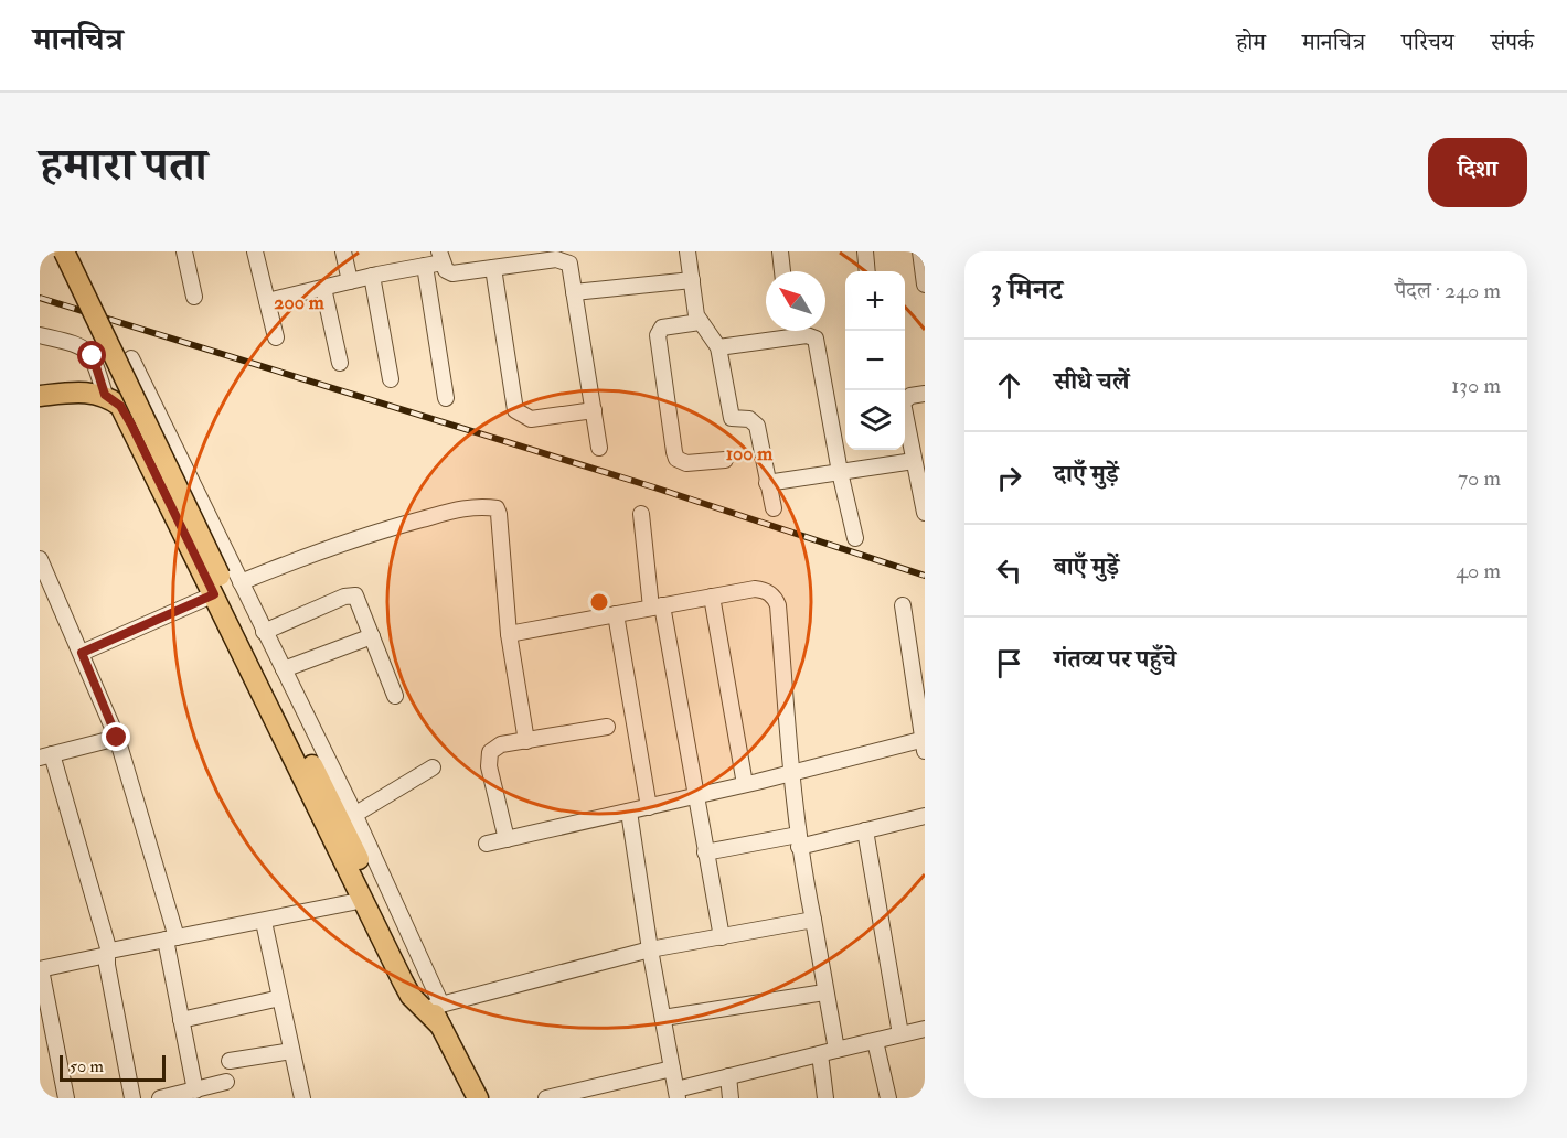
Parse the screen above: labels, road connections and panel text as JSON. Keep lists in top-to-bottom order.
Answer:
{
  "scale_bar": "50 m",
  "north": "top left",
  "page": {
    "header": "मानचित्र",
    "nav": [
      "होम",
      "मानचित्र",
      "परिचय",
      "संपर्क"
    ],
    "title": "हमारा पता",
    "buttons": "दिशा",
    "heading": ["3 मिनट", "पैदल · 240 m"],
    "map_buttons": ["+", "−"],
    "list": [
      ["सीधे चलें", "130 m"],
      ["दाएँ मुड़ें", "70 m"],
      ["बाएँ मुड़ें", "40 m"],
      "गंतव्य पर पहुँचे"
    ],
    "scale": "50 m"
  },
  "rings": ["200 m", "100 m"]
}
